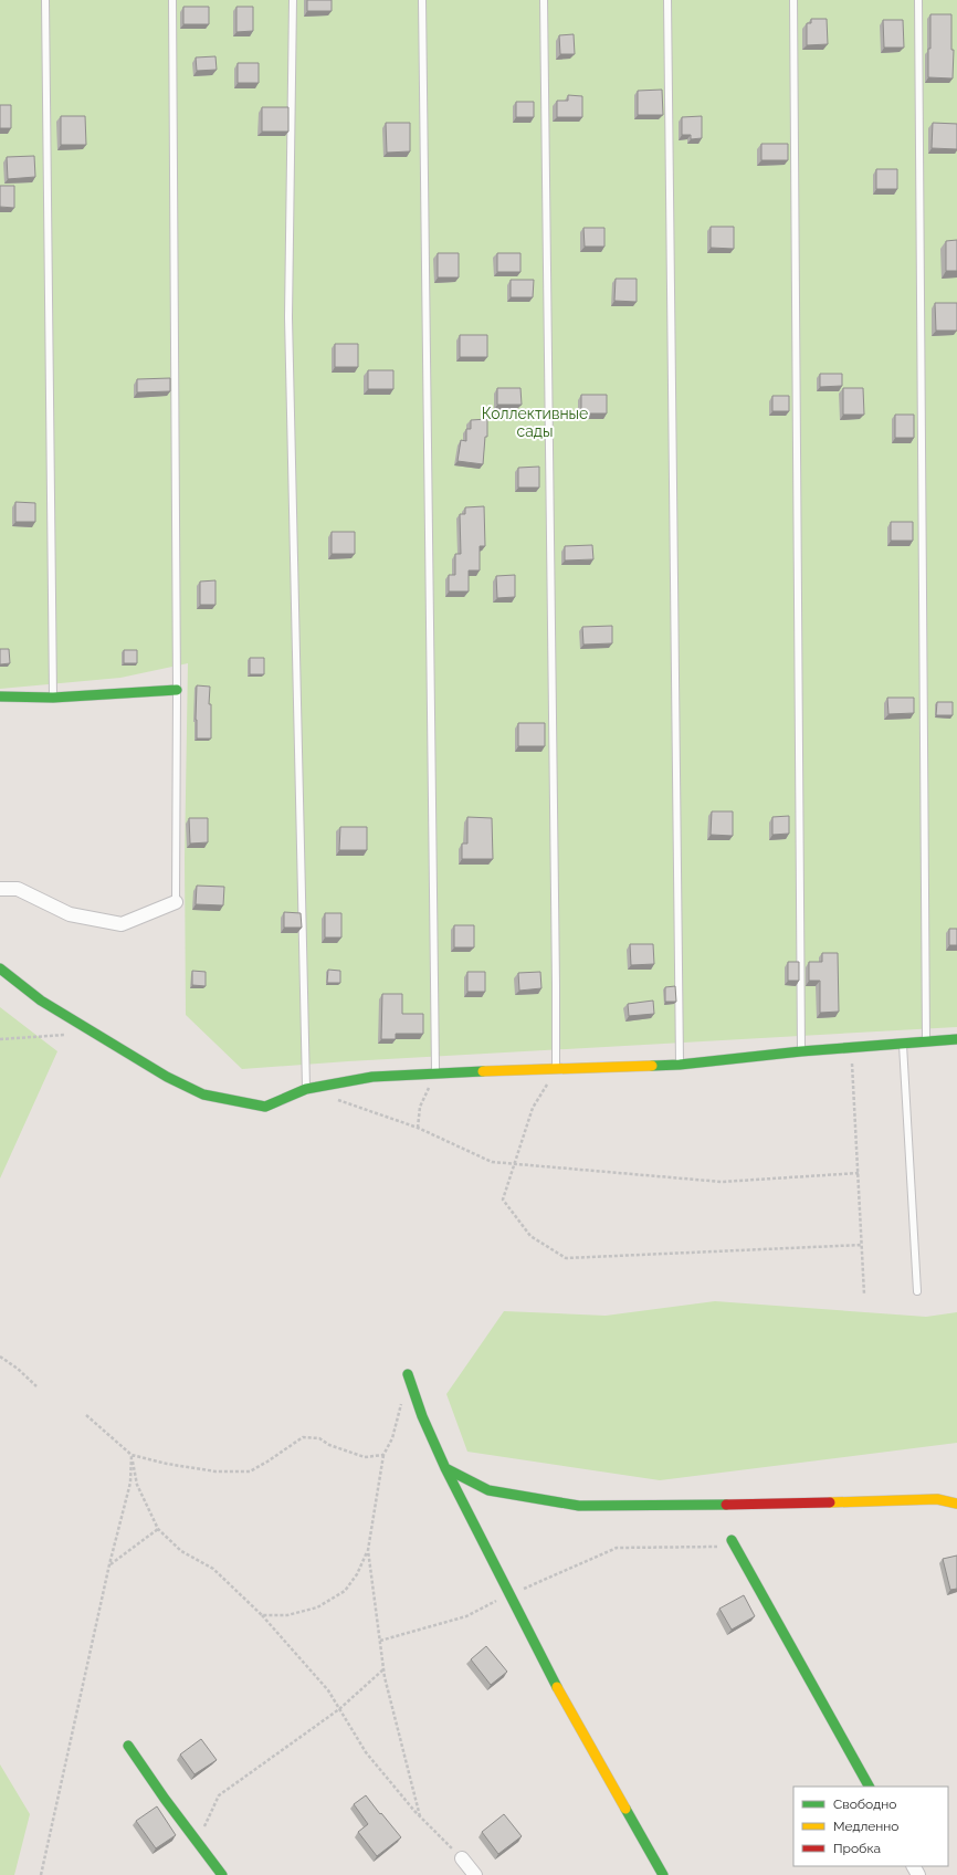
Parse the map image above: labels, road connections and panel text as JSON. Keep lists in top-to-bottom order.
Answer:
{
  "parks": ["Коллективные сады"],
  "legend": ["Свободно", "Медленно", "Пробка"]
}
